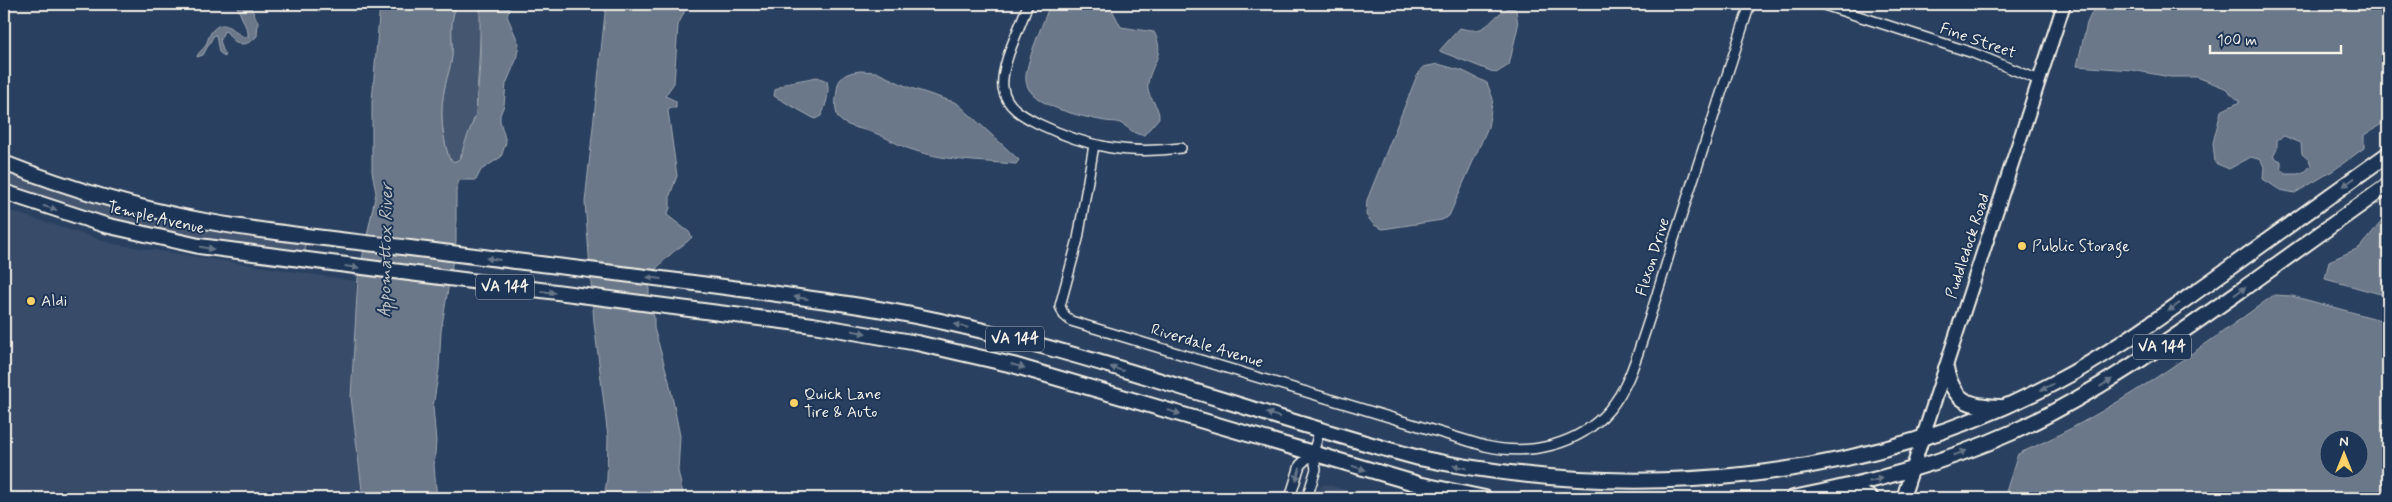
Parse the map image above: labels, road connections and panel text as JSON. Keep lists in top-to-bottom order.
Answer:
{
  "streets": {
    "main road": ["Temple Avenue", "VA 144"],
    "street": [
      "Fine Street",
      "Puddledock Road",
      "Flexon Drive",
      "Riverdale Avenue"
    ]
  },
  "crossings": [
    ["Fine Street", "Puddledock Road"],
    ["Temple Avenue", "VA 144"],
    ["Puddledock Road", "VA 144"],
    ["Flexon Drive", "Riverdale Avenue"]
  ],
  "water": ["Appomattox River"],
  "places": ["Public Storage", "Aldi", "Quick Lane Tire & Auto"],
  "scale_bar": "100 m",
  "north": "top"
}
